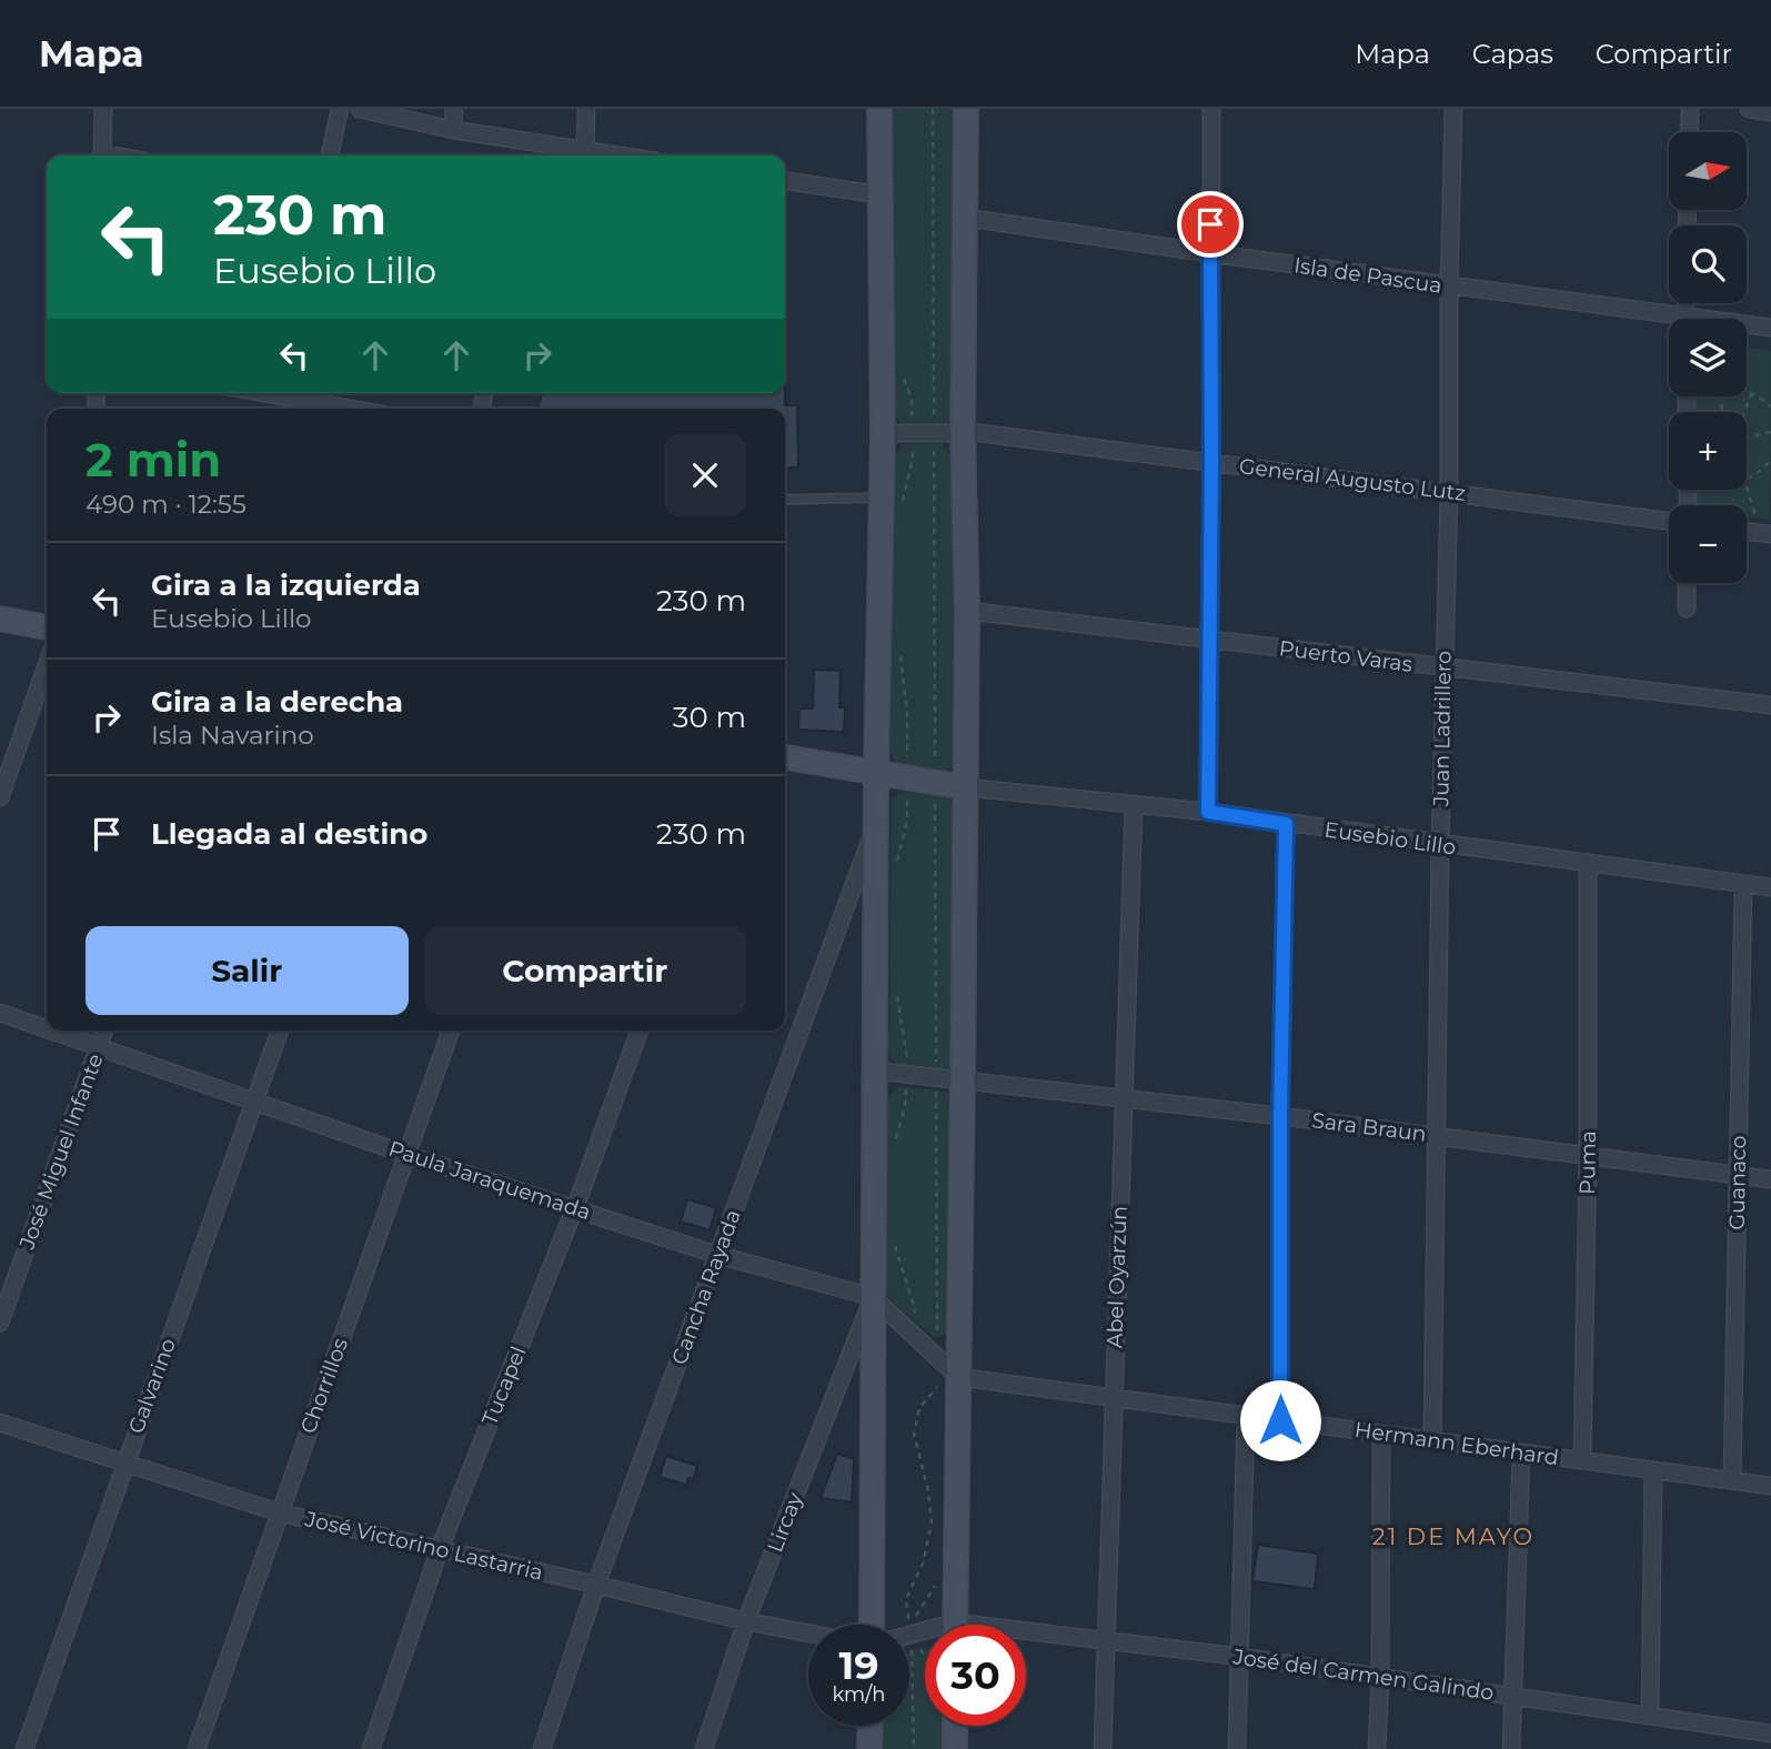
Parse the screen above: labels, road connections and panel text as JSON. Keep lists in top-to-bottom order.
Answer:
{
  "streets": {
    "main road": ["Eusebio Lillo"],
    "street": [
      "Isla de Pascua",
      "General Augusto Lutz",
      "Puerto Varas",
      "Juan Ladrillero",
      "Sara Braun",
      "José Miguel Infante",
      "Puma",
      "Paula Jaraquemada",
      "Guanaco",
      "Abel Oyarzún",
      "Cancha Rayada",
      "Galvarino",
      "Chorrillos",
      "Tucapel",
      "Hermann Eberhard",
      "Lircay",
      "José Victorino Lastarria",
      "José del Carmen Galindo"
    ]
  },
  "crossings": [
    ["Isla de Pascua", "Juan Ladrillero"],
    ["General Augusto Lutz", "Juan Ladrillero"],
    ["Puerto Varas", "Juan Ladrillero"],
    ["Juan Ladrillero", "Eusebio Lillo"],
    ["Juan Ladrillero", "Sara Braun"],
    ["Juan Ladrillero", "Hermann Eberhard"],
    ["Eusebio Lillo", "Puma"],
    ["Eusebio Lillo", "Guanaco"],
    ["Eusebio Lillo", "Abel Oyarzún"],
    ["Sara Braun", "Puma"],
    ["Sara Braun", "Guanaco"],
    ["Sara Braun", "Abel Oyarzún"],
    ["José Miguel Infante", "Paula Jaraquemada"],
    ["Puma", "Hermann Eberhard"],
    ["Paula Jaraquemada", "Cancha Rayada"],
    ["Paula Jaraquemada", "Galvarino"],
    ["Paula Jaraquemada", "Chorrillos"],
    ["Paula Jaraquemada", "Tucapel"],
    ["Paula Jaraquemada", "Hermann Eberhard"],
    ["Paula Jaraquemada", "Lircay"],
    ["Guanaco", "Hermann Eberhard"],
    ["Abel Oyarzún", "Hermann Eberhard"],
    ["Abel Oyarzún", "José del Carmen Galindo"],
    ["Cancha Rayada", "José Victorino Lastarria"],
    ["Galvarino", "José Victorino Lastarria"],
    ["Chorrillos", "José Victorino Lastarria"],
    ["Tucapel", "José Victorino Lastarria"],
    ["Lircay", "José Victorino Lastarria"]
  ],
  "districts": ["21 DE MAYO"],
  "north": "right",
  "page": {
    "header": "Mapa",
    "nav": ["Mapa", "Capas", "Compartir"],
    "map_buttons": ["+", "−"],
    "turn": ["230 m", "Eusebio Lillo"],
    "heading": ["2 min", "490 m · 12:55"],
    "list": [
      {
        "name": "Gira a la izquierda",
        "note": "Eusebio Lillo",
        "value": "230 m"
      },
      {
        "name": "Gira a la derecha",
        "note": "Isla Navarino",
        "value": "30 m"
      },
      {
        "name": "Llegada al destino",
        "value": "230 m"
      }
    ],
    "buttons": ["Salir", "Compartir"],
    "speed": "19 km/h",
    "limit": "30"
  }
}
